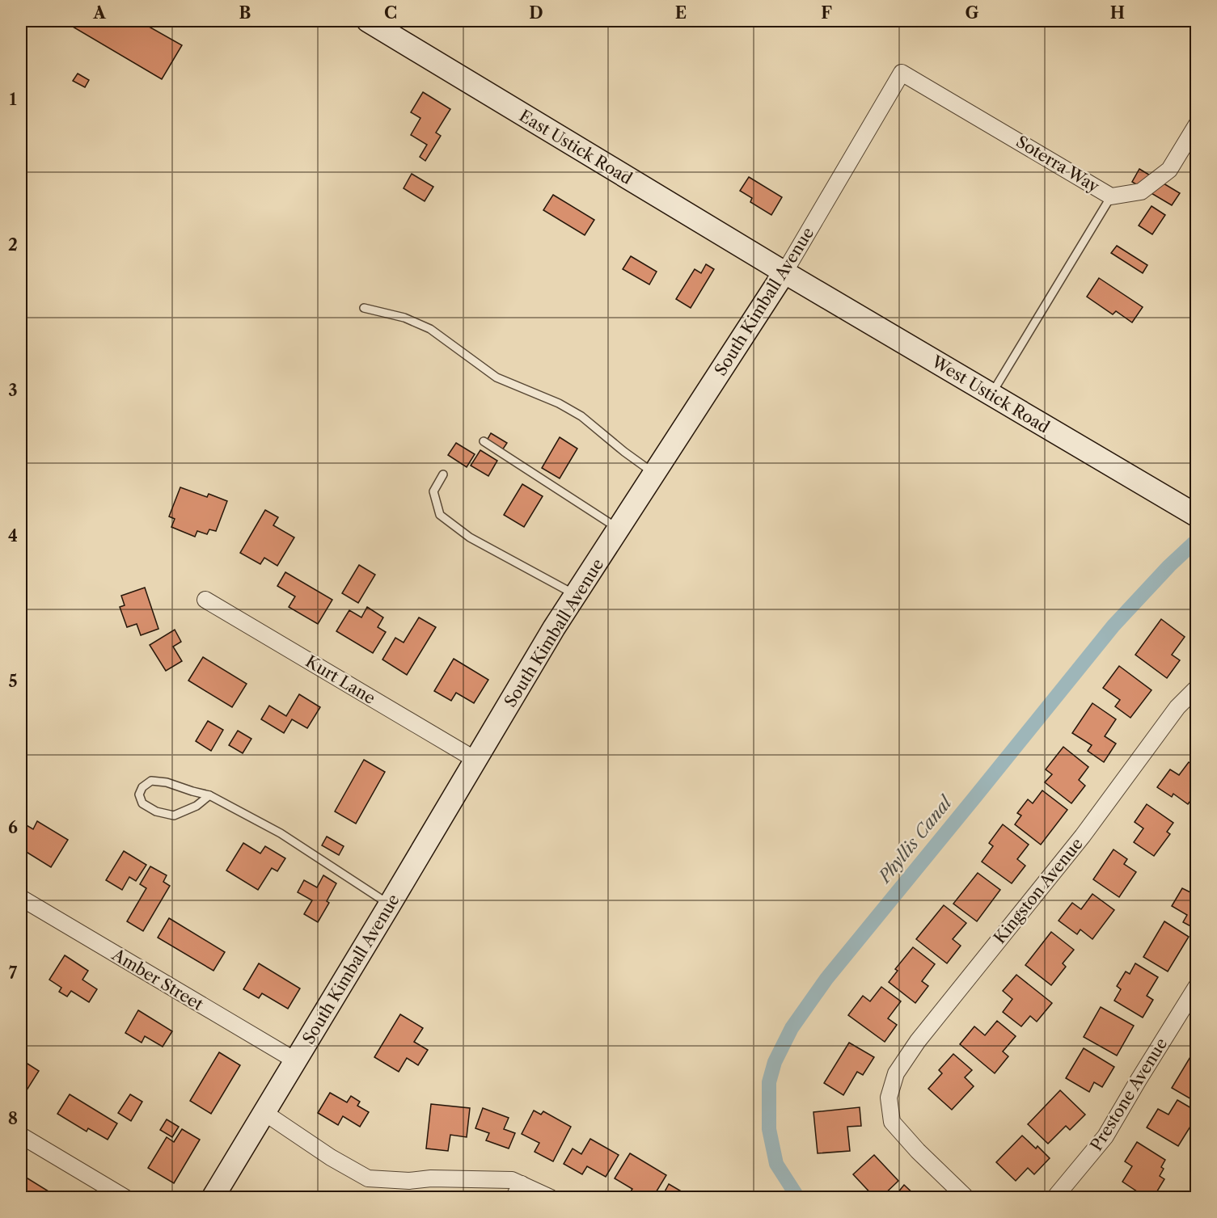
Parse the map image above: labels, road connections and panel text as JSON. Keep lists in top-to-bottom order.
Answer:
{
  "streets": {
    "street": [
      "East Ustick Road",
      "Soterra Way",
      "South Kimball Avenue",
      "West Ustick Road",
      "Kurt Lane",
      "Kingston Avenue",
      "Amber Street",
      "Prestone Avenue"
    ]
  },
  "crossings": [
    ["East Ustick Road", "South Kimball Avenue"],
    ["East Ustick Road", "West Ustick Road"],
    ["Soterra Way", "South Kimball Avenue"],
    ["South Kimball Avenue", "West Ustick Road"],
    ["South Kimball Avenue", "Kurt Lane"],
    ["South Kimball Avenue", "Amber Street"]
  ],
  "water": ["Phyllis Canal"],
  "grid": {
    "columns": [
      "A",
      "B",
      "C",
      "D",
      "E",
      "F",
      "G",
      "H"
    ],
    "rows": [
      "1",
      "2",
      "3",
      "4",
      "5",
      "6",
      "7",
      "8"
    ]
  }
}
